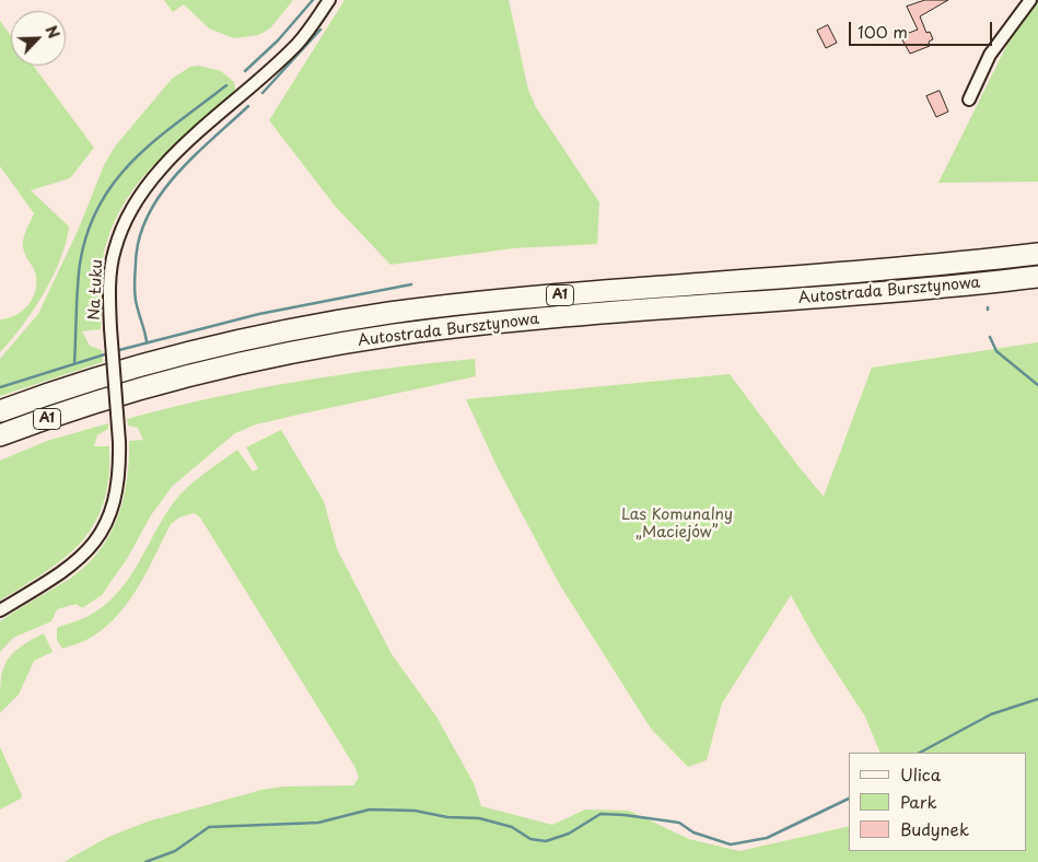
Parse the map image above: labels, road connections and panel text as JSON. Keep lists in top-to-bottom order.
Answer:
{
  "streets": {
    "highway": ["Autostrada Bursztynowa", "A1"],
    "street": ["Na Łuku"]
  },
  "parks": ["Las Komunalny „Maciejów”"],
  "legend": ["Ulica", "Park", "Budynek"],
  "scale_bar": "100 m",
  "north": "top right"
}
